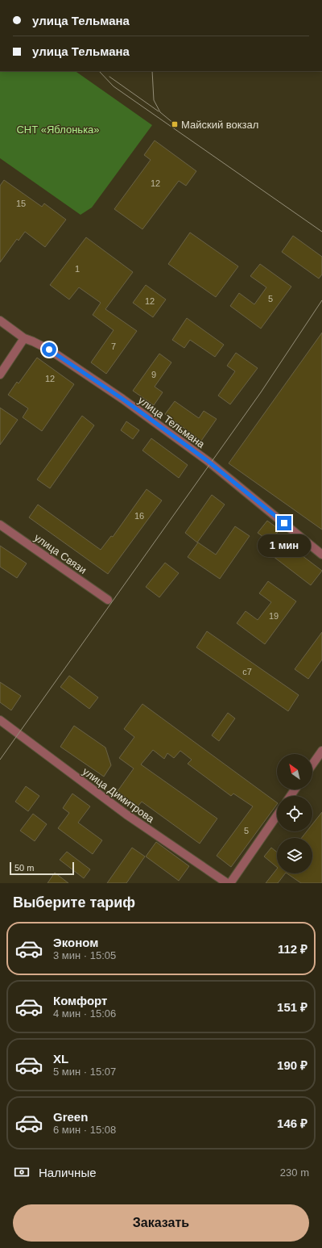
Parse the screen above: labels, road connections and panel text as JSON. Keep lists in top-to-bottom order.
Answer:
{
  "streets": {
    "street": ["улица Тельмана", "улица Связи", "улица Димитрова"]
  },
  "parks": ["СНТ «Яблонька»"],
  "places": {
    "transit": ["Майский вокзал"]
  },
  "house_numbers": [
    "12",
    "15",
    "1",
    "5",
    "12",
    "7",
    "9",
    "12",
    "16",
    "19",
    "с7",
    "5"
  ],
  "scale_bar": "50 m",
  "north": "top left",
  "page": {
    "banner": ["улица Тельмана", "улица Тельмана"],
    "bubble": "1 мин",
    "scale": "50 m",
    "heading": "Выберите тариф",
    "list": [
      {
        "name": "Эконом",
        "note": "3 мин · 15:05",
        "value": "112 ₽"
      },
      {
        "name": "Комфорт",
        "note": "4 мин · 15:06",
        "value": "151 ₽"
      },
      {
        "name": "XL",
        "note": "5 мин · 15:07",
        "value": "190 ₽"
      },
      {
        "name": "Green",
        "note": "6 мин · 15:08",
        "value": "146 ₽"
      }
    ],
    "pay": ["Наличные", "230 m"],
    "buttons": "Заказать"
  }
}
